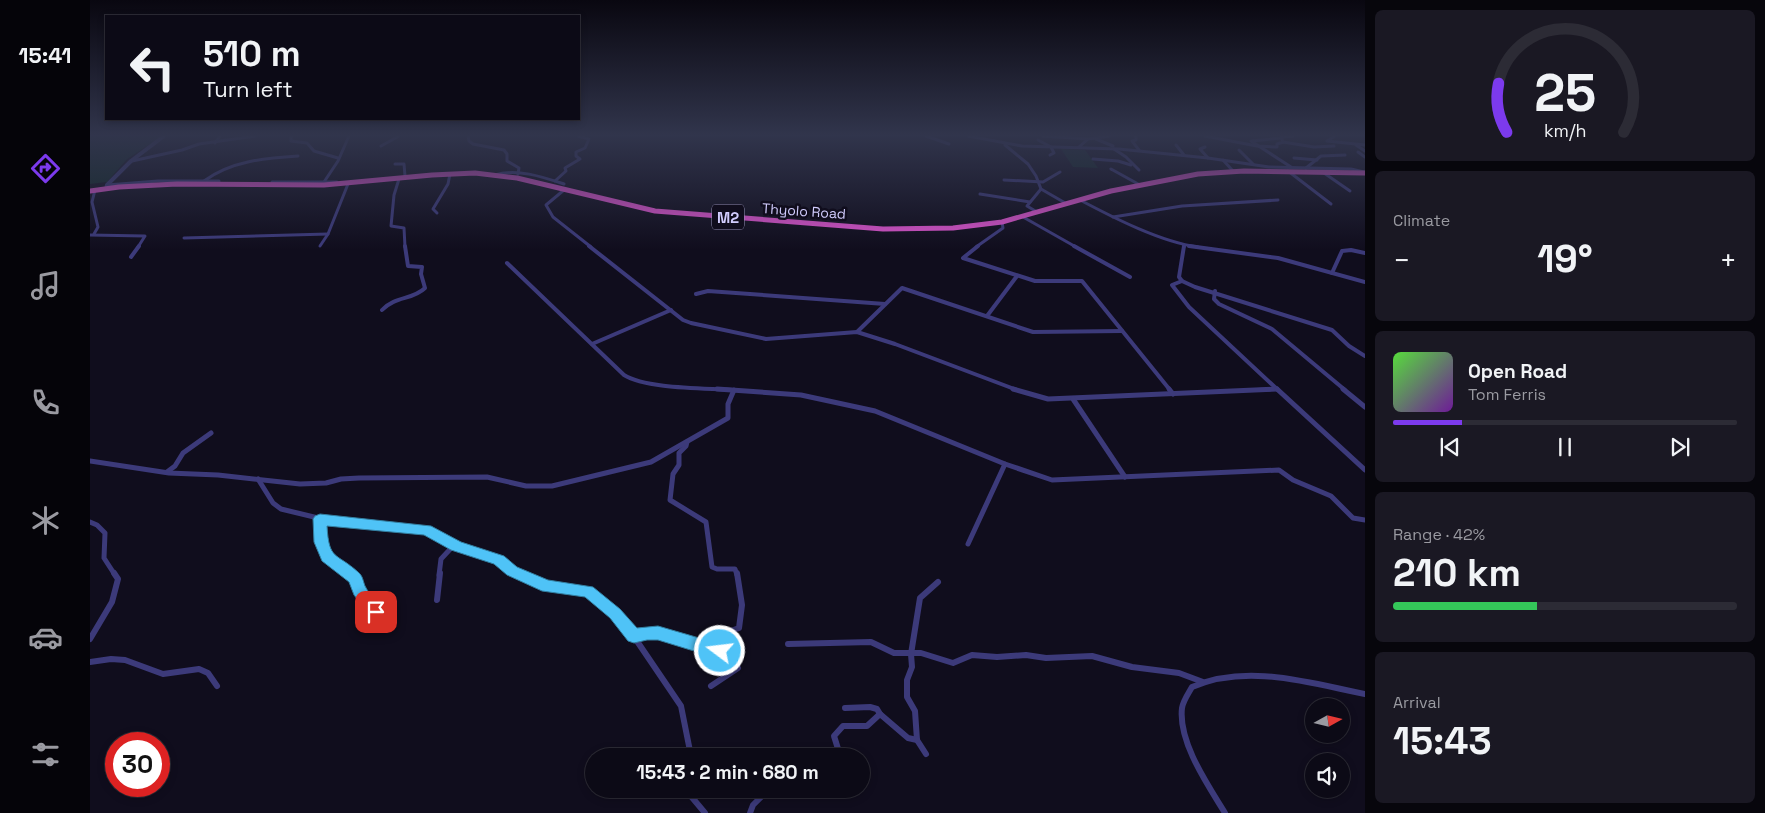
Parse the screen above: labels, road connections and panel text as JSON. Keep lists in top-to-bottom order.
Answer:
{
  "streets": {
    "highway": ["Thyolo Road", "M2"]
  },
  "north": "right",
  "page": {
    "tabs": "15:41",
    "turn": ["510 m", "Turn left"],
    "tile": [
      "Climate",
      ["Range · 42%", "210 km"],
      ["Arrival", "15:43"]
    ],
    "heat": ["−", "19°", "+"],
    "song": ["Open Road", "Tom Ferris"],
    "limit": "30",
    "trip": "15:43 · 2 min · 680 m",
    "gauge": ["25", "km/h"]
  }
}
